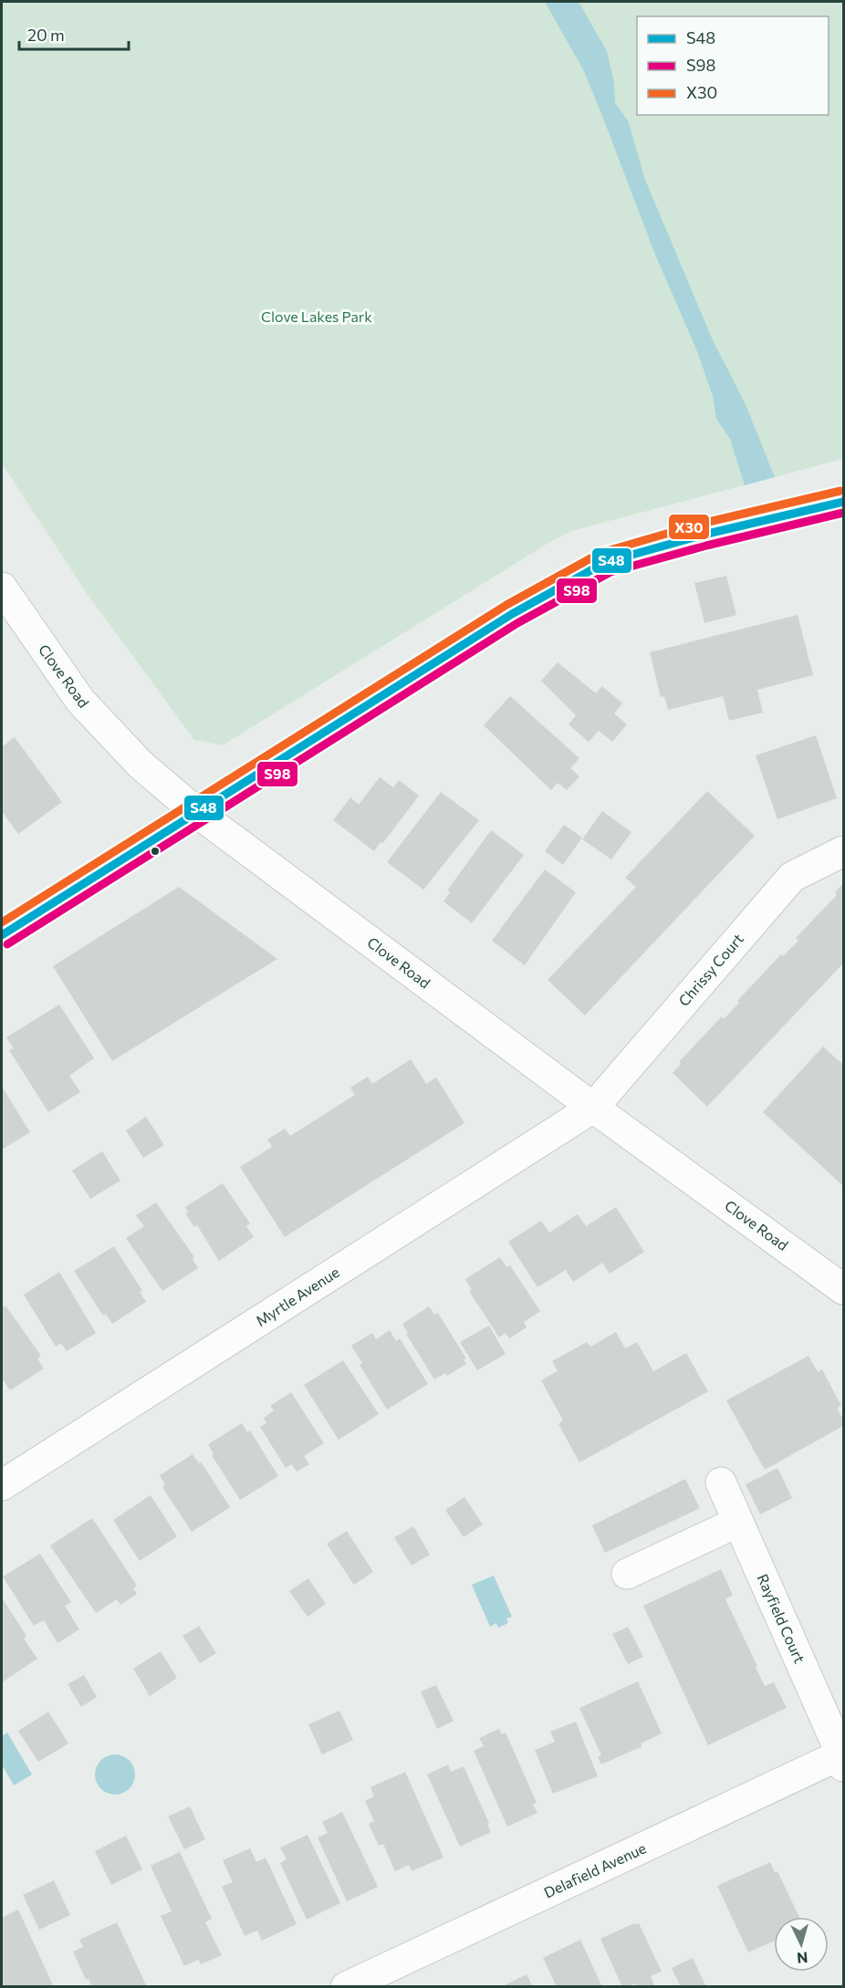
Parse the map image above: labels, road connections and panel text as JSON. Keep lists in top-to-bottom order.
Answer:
{
  "streets": {
    "street": [
      "Clove Road",
      "Chrissy Court",
      "Myrtle Avenue",
      "Rayfield Court",
      "Delafield Avenue"
    ]
  },
  "crossings": [
    ["Clove Road", "Chrissy Court"],
    ["Clove Road", "Myrtle Avenue"],
    ["Chrissy Court", "Myrtle Avenue"],
    ["Rayfield Court", "Delafield Avenue"]
  ],
  "parks": ["Clove Lakes Park"],
  "lines": ["transit line X30", "transit line S48", "transit line S98"],
  "legend": ["S48", "S98", "X30"],
  "scale_bar": "20 m",
  "north": "bottom"
}
